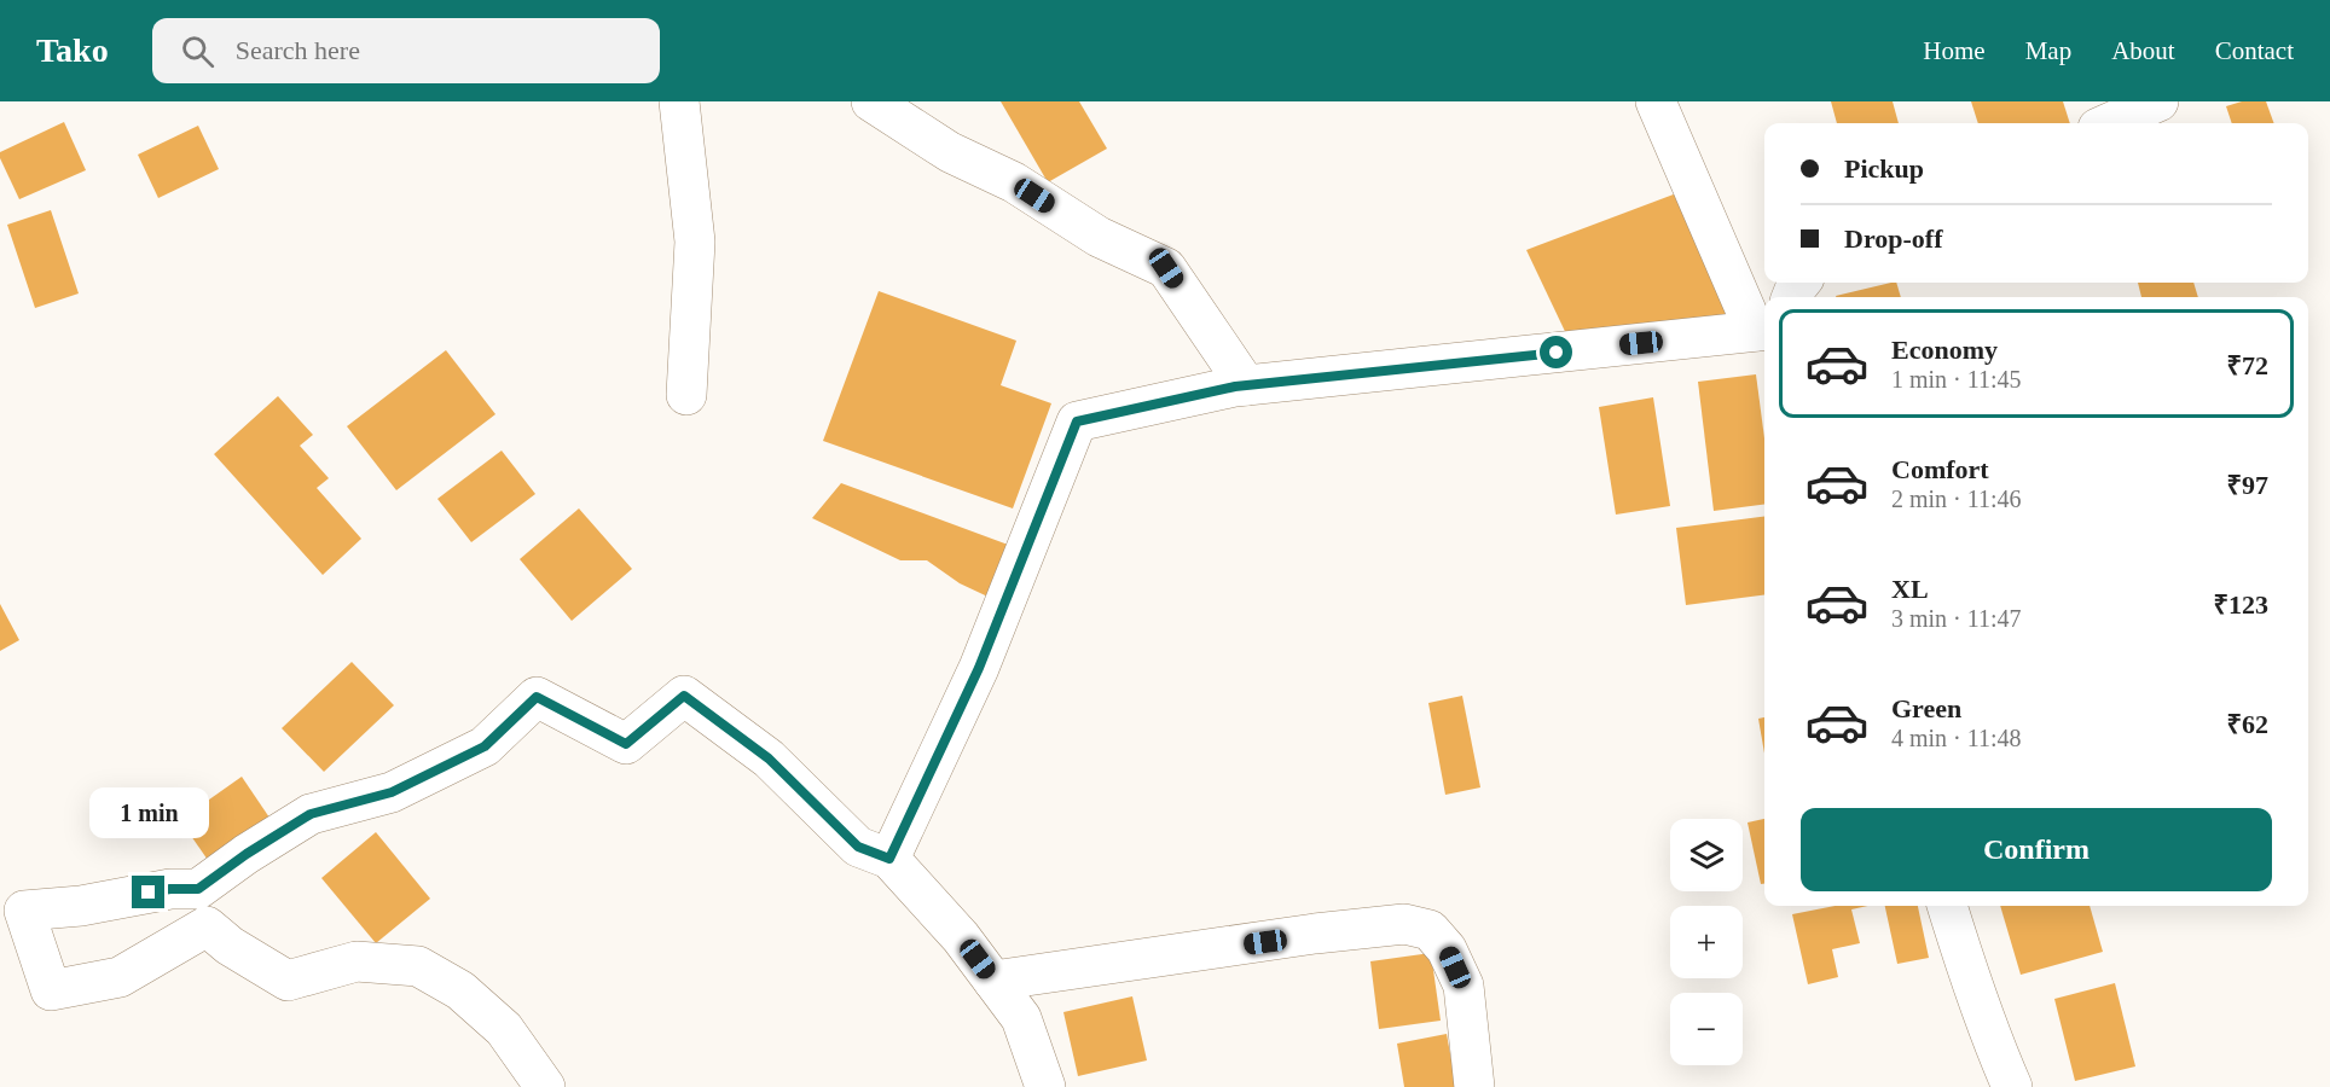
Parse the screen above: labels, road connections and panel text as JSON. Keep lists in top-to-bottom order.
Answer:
{
  "page": {
    "header": "Tako",
    "search": "Search here",
    "nav": [
      "Home",
      "Map",
      "About",
      "Contact"
    ],
    "banner": ["Pickup", "Drop-off"],
    "list": [
      {
        "name": "Economy",
        "note": "1 min · 11:45",
        "value": "₹72"
      },
      {
        "name": "Comfort",
        "note": "2 min · 11:46",
        "value": "₹97"
      },
      {
        "name": "XL",
        "note": "3 min · 11:47",
        "value": "₹123"
      },
      {
        "name": "Green",
        "note": "4 min · 11:48",
        "value": "₹62"
      }
    ],
    "bubble": "1 min",
    "buttons": "Confirm",
    "map_buttons": ["+", "−"]
  }
}
